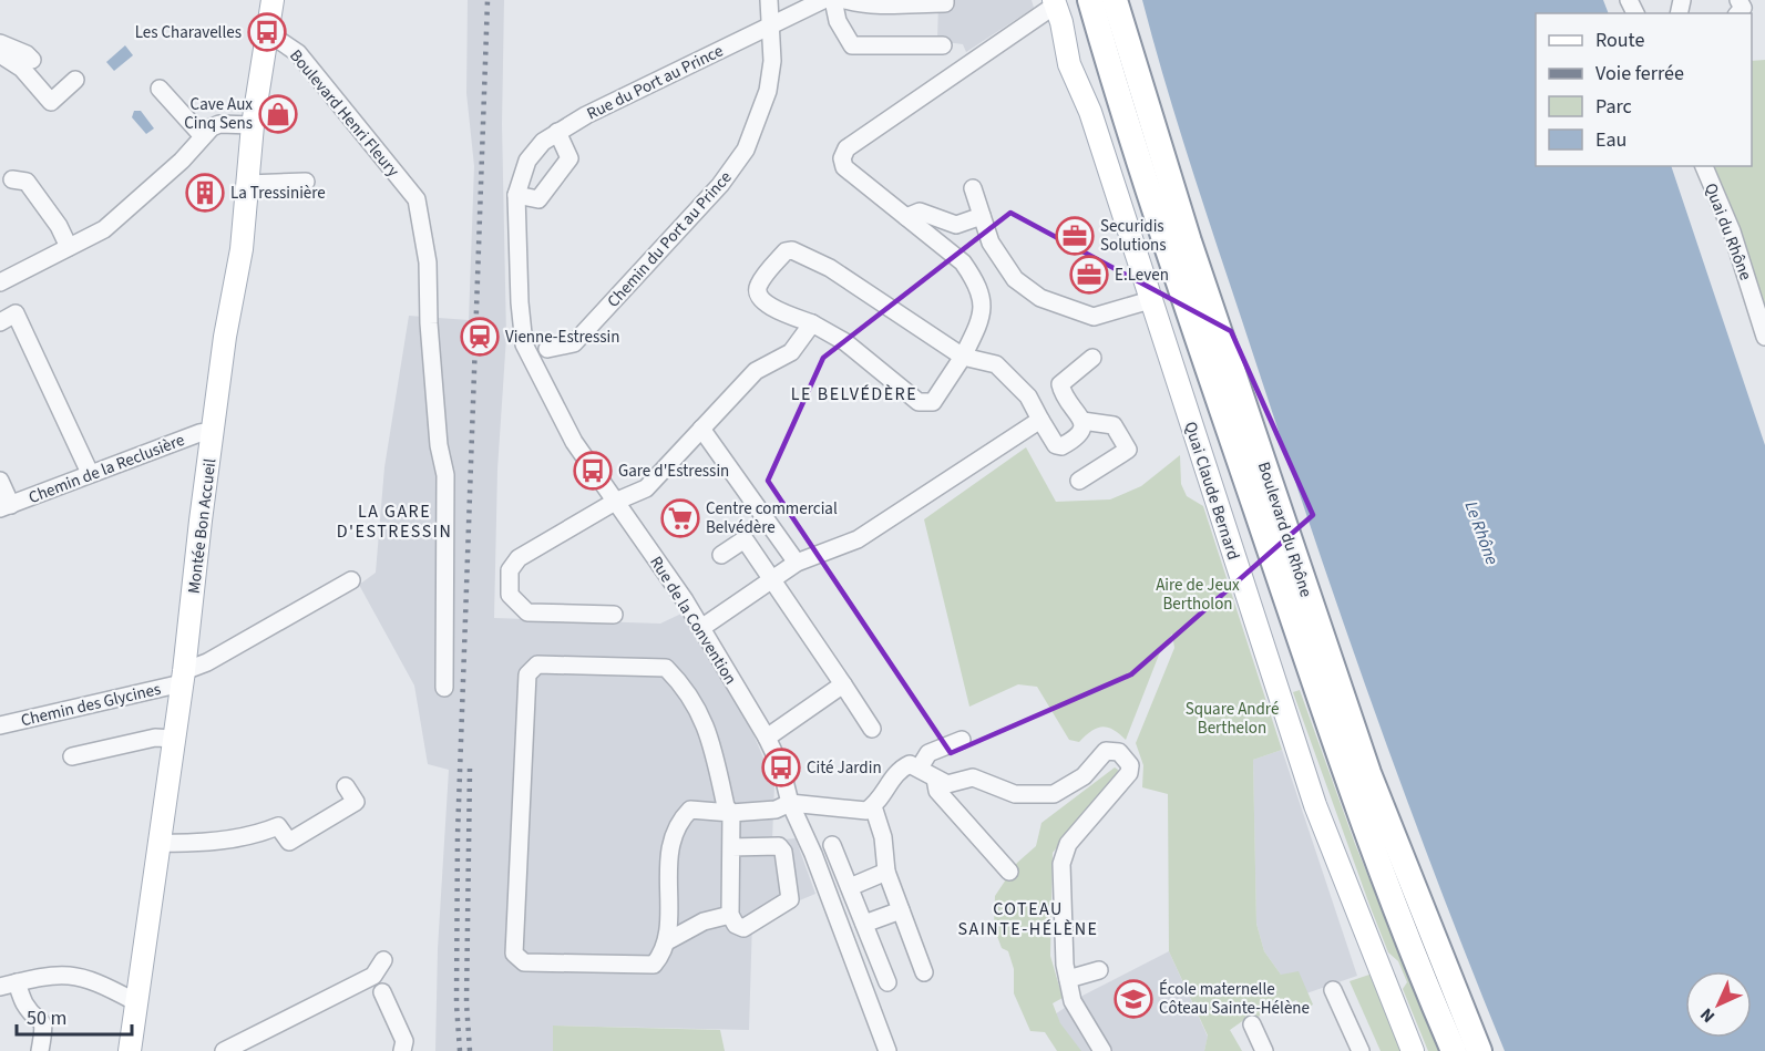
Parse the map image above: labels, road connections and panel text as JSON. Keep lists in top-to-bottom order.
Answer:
{
  "streets": {
    "highway": ["Boulevard du Rhône"],
    "main road": ["Quai Claude Bernard", "Montée Bon Accueil"],
    "street": [
      "Rue du Port au Prince",
      "Boulevard Henri Fleury",
      "Quai du Rhône",
      "Chemin du Port au Prince",
      "Chemin de la Reclusière",
      "Rue de la Convention",
      "Chemin des Glycines"
    ]
  },
  "crossings": [
    ["Rue du Port au Prince", "Chemin du Port au Prince"],
    ["Rue du Port au Prince", "Rue de la Convention"],
    ["Boulevard Henri Fleury", "Montée Bon Accueil"],
    ["Chemin de la Reclusière", "Montée Bon Accueil"],
    ["Montée Bon Accueil", "Chemin des Glycines"]
  ],
  "districts": ["LE BELVÉDÈRE", "LA GARE D'ESTRESSIN", "COTEAU SAINTE-HÉLÈNE"],
  "water": ["Le Rhône"],
  "parks": ["Aire de Jeux Bertholon", "Square André Berthelon"],
  "places": {
    "bus stop": ["Les Charavelles", "Gare d'Estressin", "Cité Jardin"],
    "shop": ["Cave Aux Cinq Sens"],
    "building": ["La Tressinière"],
    "office": ["Securidis Solutions", "E.Leven"],
    "station": ["Vienne-Estressin"],
    "supermarket": ["Centre commercial Belvédère"],
    "school or university": ["École maternelle Côteau Sainte-Hélène"]
  },
  "legend": [
    "Route",
    "Voie ferrée",
    "Parc",
    "Eau"
  ],
  "scale_bar": "50 m",
  "north": "bottom left"
}
